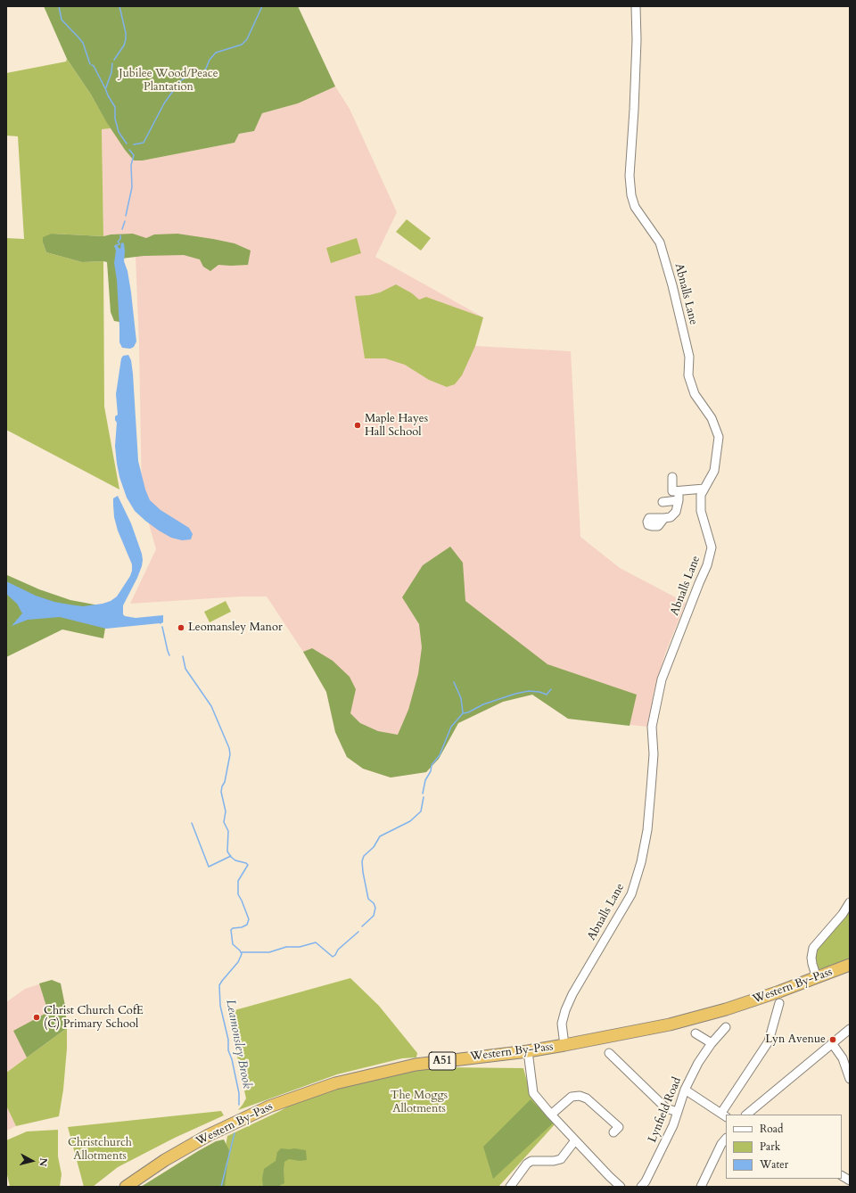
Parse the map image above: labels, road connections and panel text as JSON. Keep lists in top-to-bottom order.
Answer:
{
  "streets": {
    "highway": ["Western By-Pass", "A51"],
    "street": ["Abnalls Lane", "Lynfield Road"]
  },
  "crossings": [
    ["Abnalls Lane", "Western By-Pass"]
  ],
  "water": ["Leamonsley Brook"],
  "parks": ["Jubilee Wood/Peace Plantation", "The Moggs Allotments", "Christchurch Allotments"],
  "places": [
    "Maple Hayes Hall School",
    "Leomansley Manor",
    "Christ Church CofE (C) Primary School",
    "Lyn Avenue"
  ],
  "legend": ["Road", "Park", "Water"],
  "north": "right"
}
